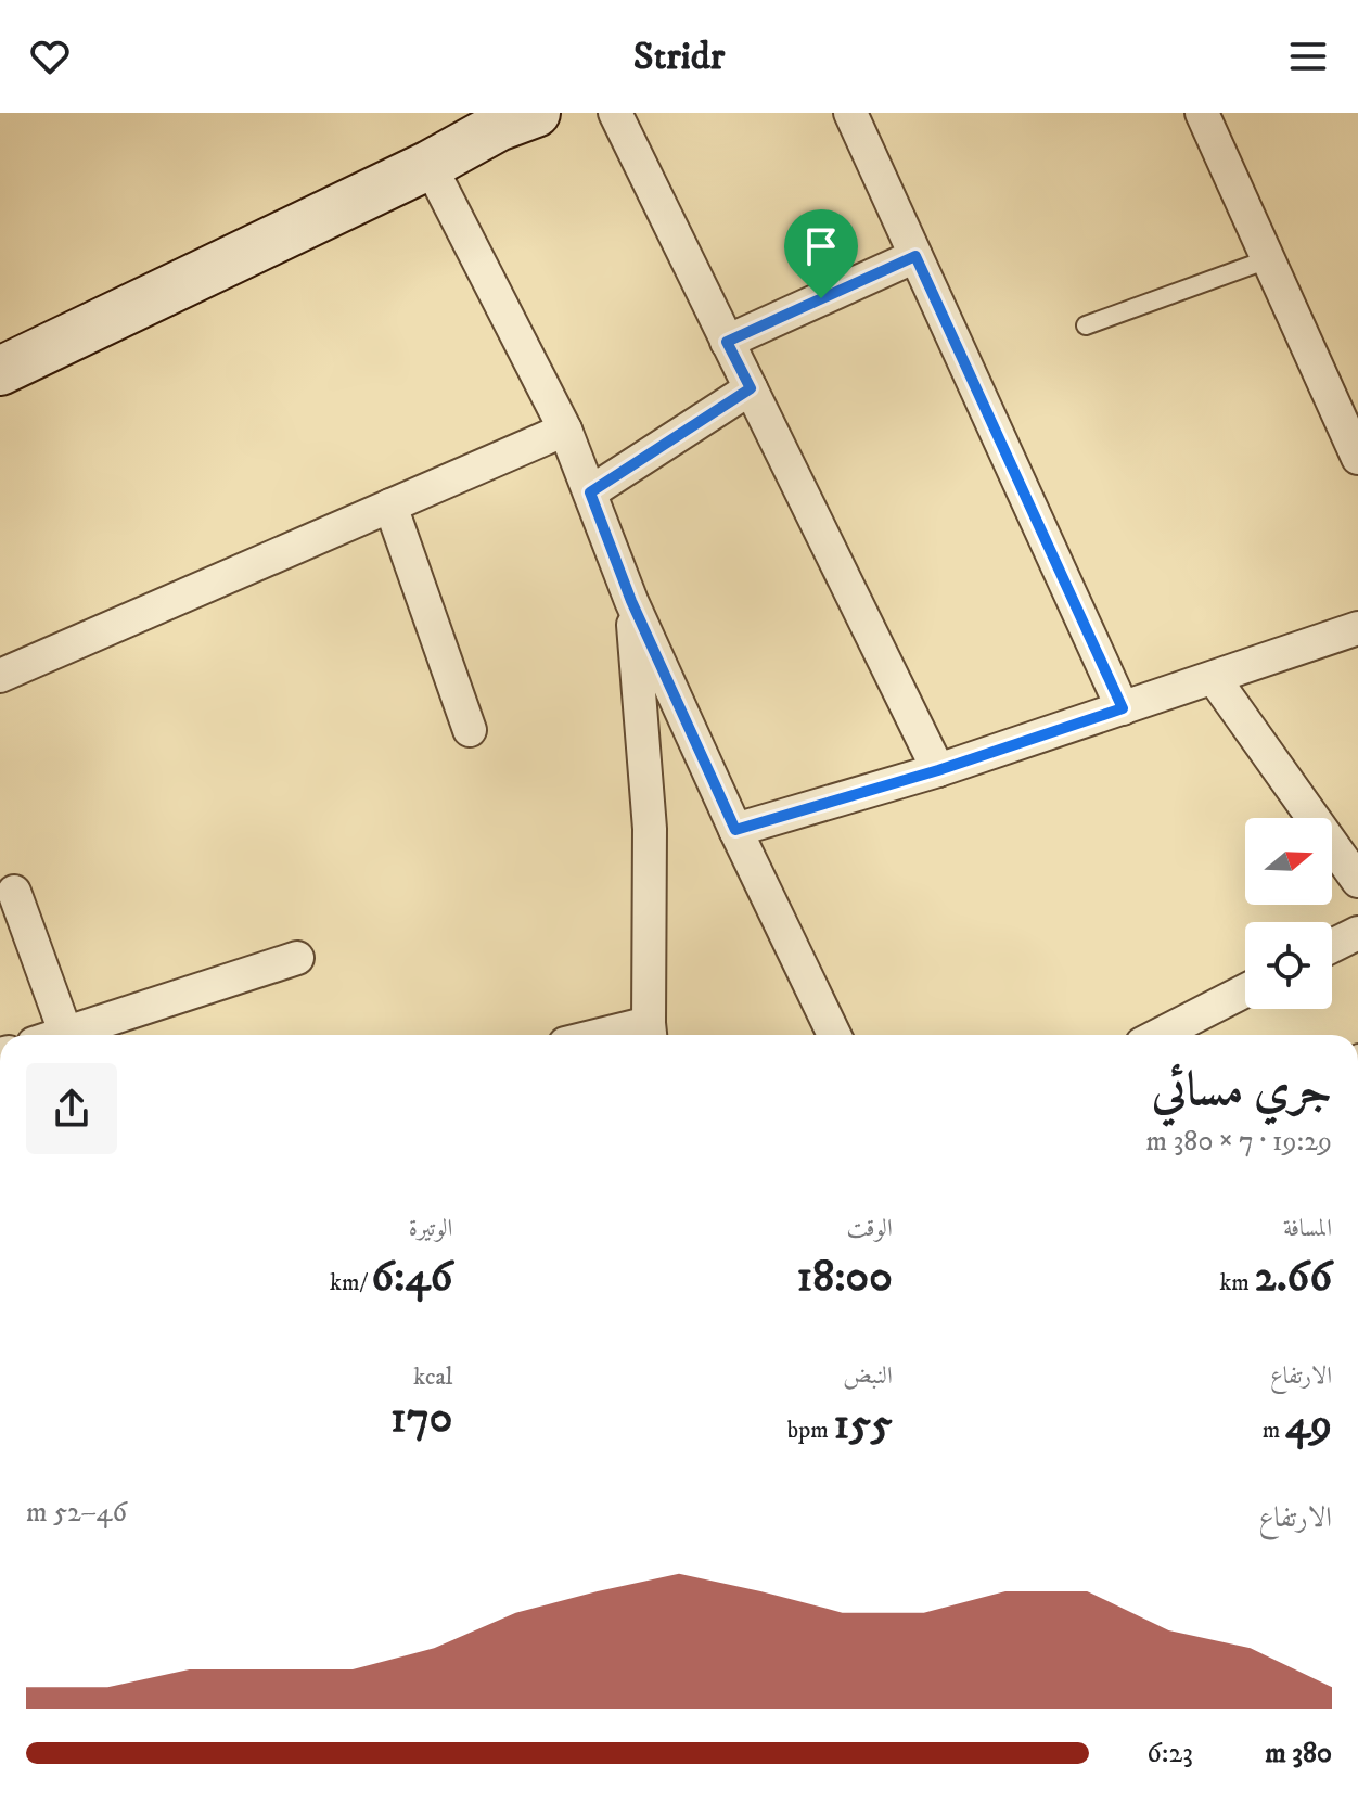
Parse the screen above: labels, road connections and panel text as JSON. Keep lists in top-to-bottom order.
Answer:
{
  "north": "right",
  "page": {
    "header": "Stridr",
    "heading": ["جري مسائي", "19:29 · 7 × 380 m"],
    "stats": [
      ["المسافة", "2.66 km"],
      ["الوقت", "18:00"],
      ["الوتيرة", "6:46 /km"],
      ["الارتفاع", "49 m"],
      ["النبض", "155 bpm"],
      ["kcal", "170"]
    ],
    "chart": ["الارتفاع", "46–52 m"],
    "list": [
      {
        "name": "380 m",
        "note": "6:23"
      }
    ]
  }
}
